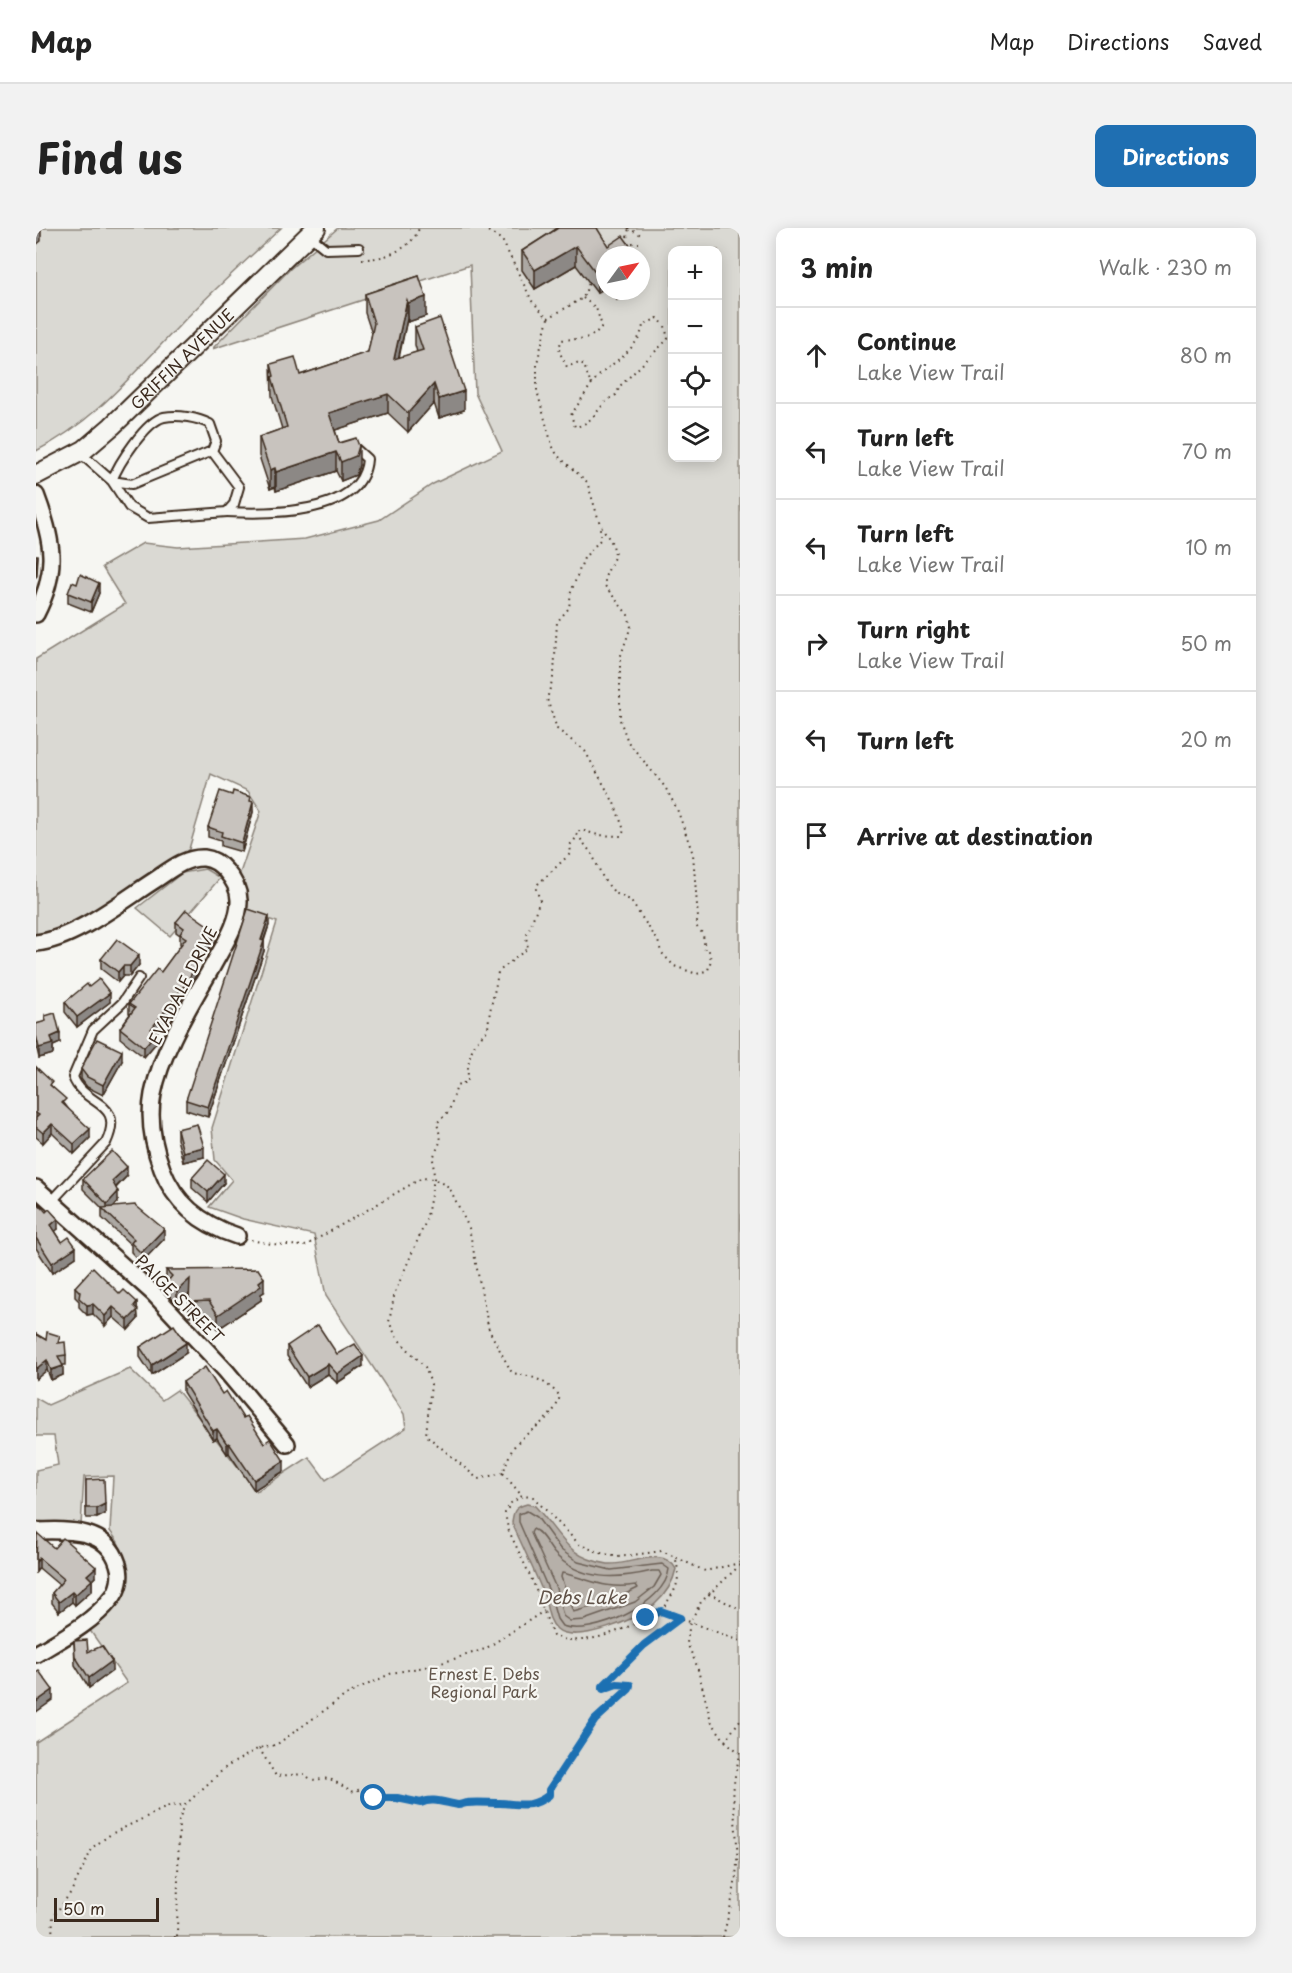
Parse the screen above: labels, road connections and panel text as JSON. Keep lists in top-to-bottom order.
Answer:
{
  "streets": {
    "street": ["GRIFFIN AVENUE", "EVADALE DRIVE", "PAIGE STREET"]
  },
  "water": ["Debs Lake"],
  "parks": ["Ernest E. Debs Regional Park"],
  "scale_bar": "50 m",
  "north": "top right",
  "page": {
    "header": "Map",
    "nav": ["Map", "Directions", "Saved"],
    "title": "Find us",
    "buttons": "Directions",
    "heading": ["3 min", "Walk · 230 m"],
    "map_buttons": ["+", "−"],
    "list": [
      ["Continue", "Lake View Trail", "80 m"],
      ["Turn left", "Lake View Trail", "70 m"],
      ["Turn left", "Lake View Trail", "10 m"],
      ["Turn right", "Lake View Trail", "50 m"],
      ["Turn left", "20 m"],
      "Arrive at destination"
    ],
    "scale": "50 m"
  }
}
